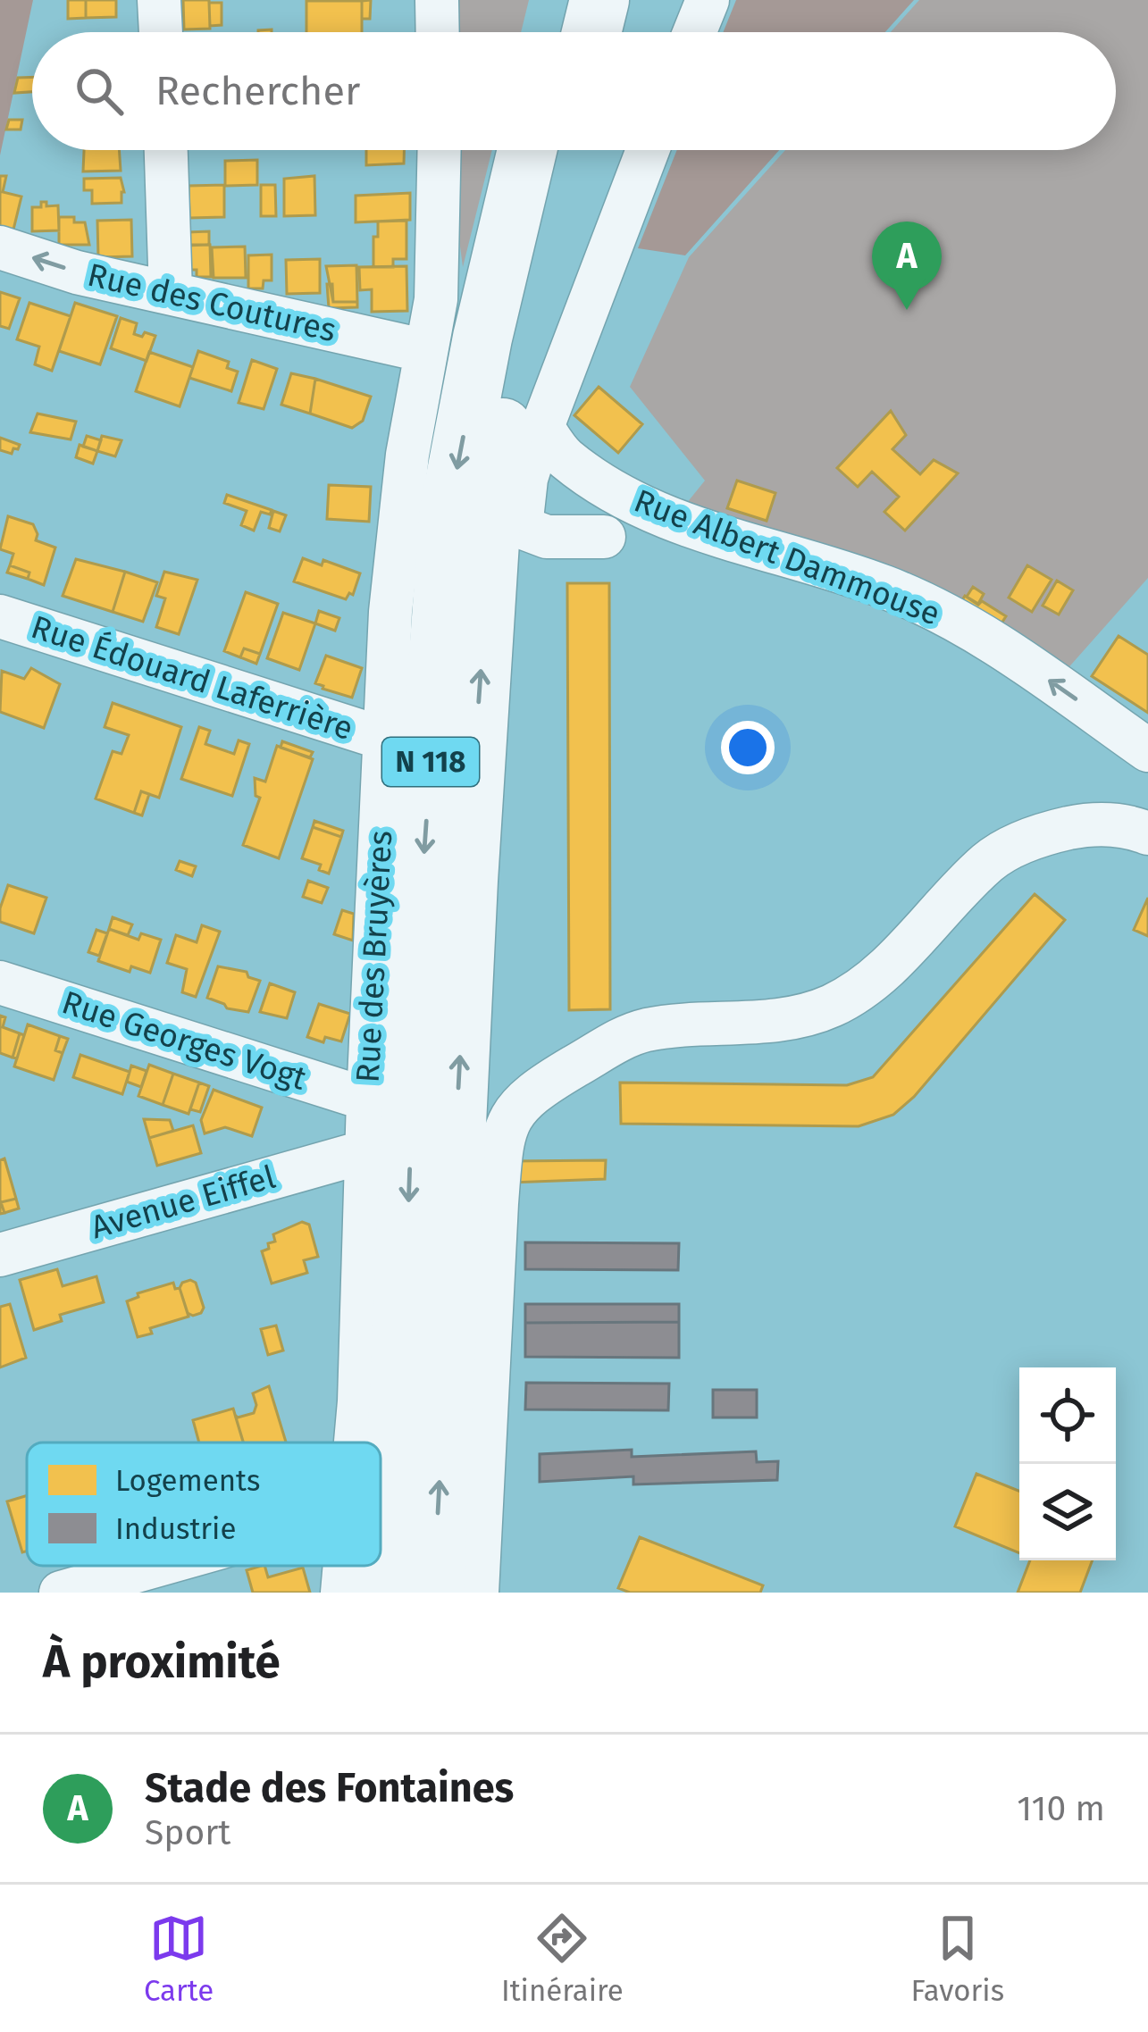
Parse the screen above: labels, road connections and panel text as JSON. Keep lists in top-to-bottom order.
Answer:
{
  "streets": {
    "highway": ["N 118"],
    "street": [
      "Rue des Coutures",
      "Rue Albert Dammouse",
      "Rue Édouard Laferrière",
      "Rue des Bruyères",
      "Rue Georges Vogt",
      "Avenue Eiffel"
    ]
  },
  "crossings": [
    ["Rue des Coutures", "Rue des Bruyères"],
    ["Rue Édouard Laferrière", "Rue des Bruyères"],
    ["Rue des Bruyères", "Rue Georges Vogt"],
    ["Rue des Bruyères", "Avenue Eiffel"]
  ],
  "one_way": ["Rue des Coutures", "Rue Albert Dammouse"],
  "legend": ["Logements", "Industrie"],
  "page": {
    "search": "Rechercher",
    "pins": "A",
    "heading": "À proximité",
    "list": [
      {
        "mark": "A",
        "name": "Stade des Fontaines",
        "note": "Sport",
        "value": "110 m"
      }
    ],
    "nav": ["Carte", "Itinéraire", "Favoris"]
  }
}
